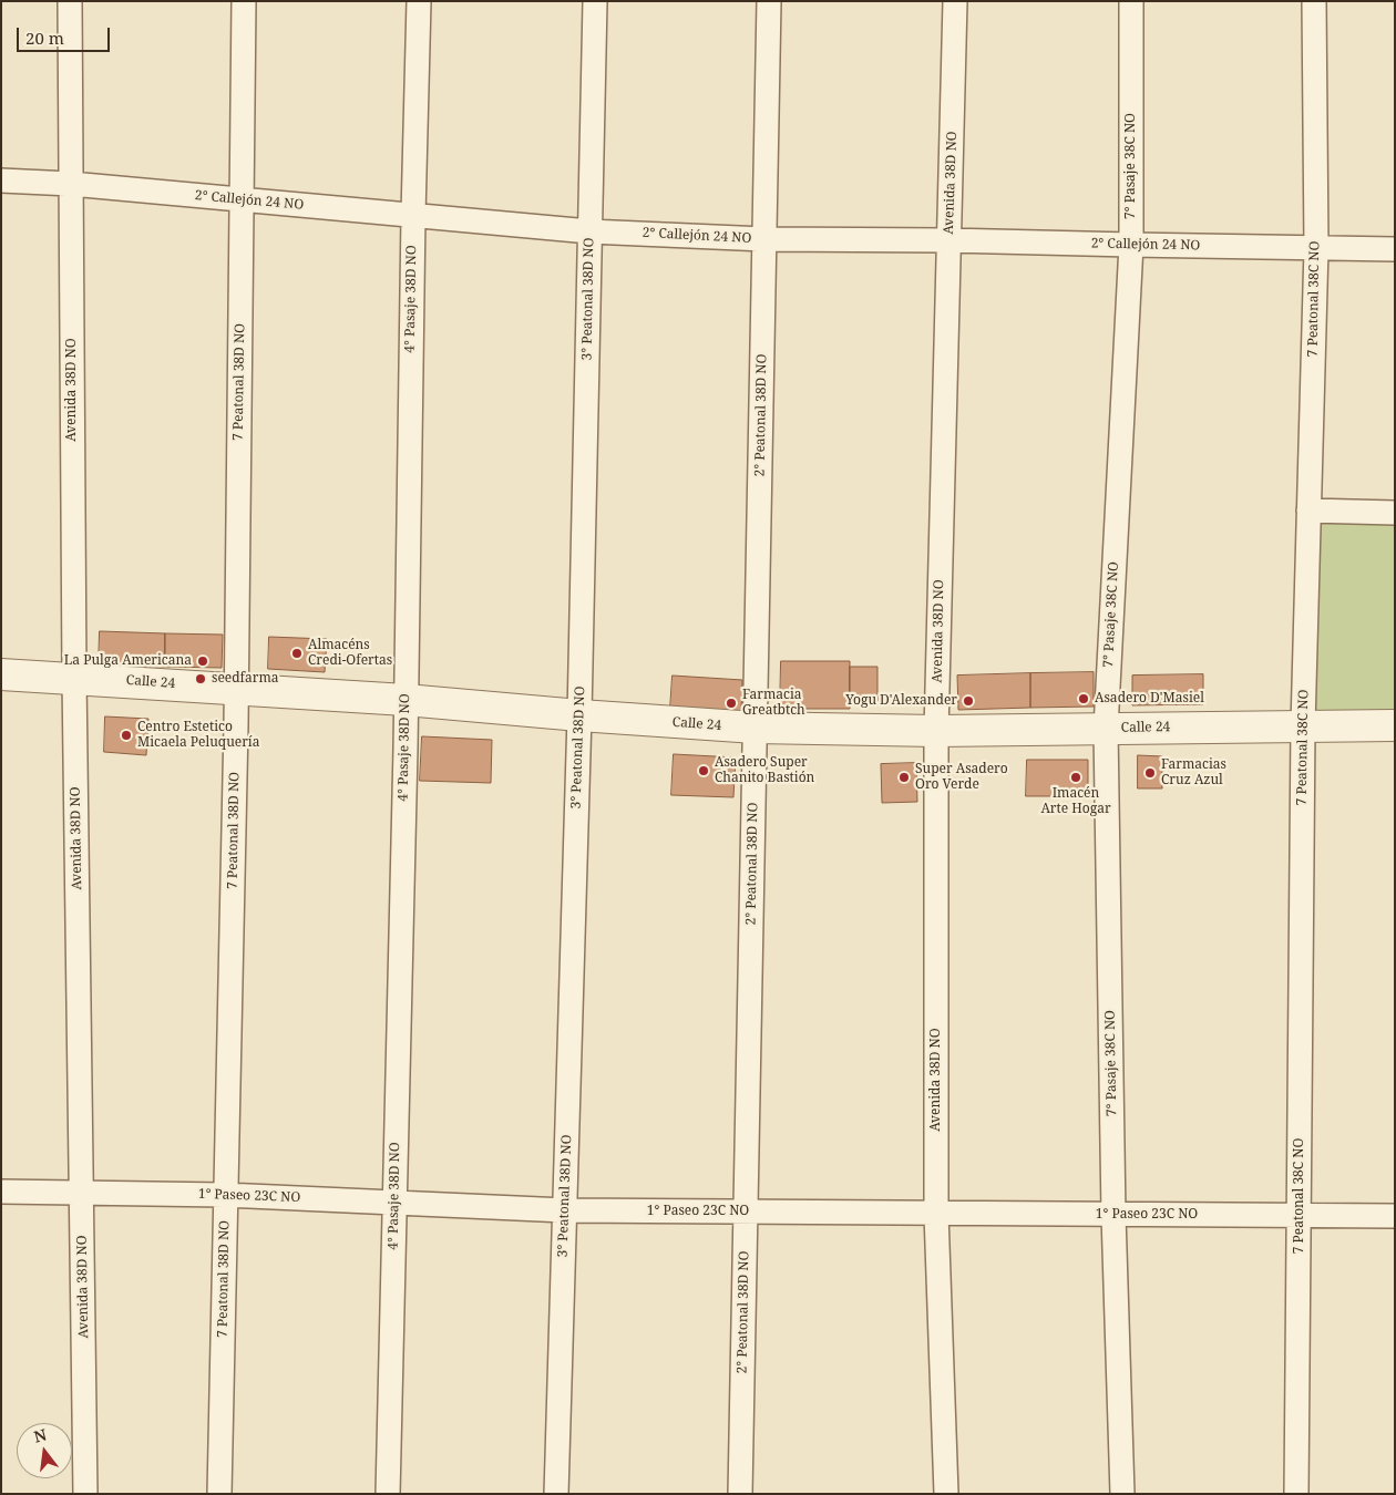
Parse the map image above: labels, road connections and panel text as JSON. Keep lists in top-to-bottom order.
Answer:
{
  "streets": {
    "street": [
      "7° Pasaje 38C NO",
      "Avenida 38D NO",
      "2° Callejón 24 NO",
      "4° Pasaje 38D NO",
      "3° Peatonal 38D NO",
      "7 Peatonal 38C NO",
      "7 Peatonal 38D NO",
      "2° Peatonal 38D NO",
      "Calle 24",
      "1° Paseo 23C NO"
    ]
  },
  "crossings": [
    ["7° Pasaje 38C NO", "2° Callejón 24 NO"],
    ["7° Pasaje 38C NO", "Calle 24"],
    ["7° Pasaje 38C NO", "1° Paseo 23C NO"],
    ["Avenida 38D NO", "2° Callejón 24 NO"],
    ["Avenida 38D NO", "Calle 24"],
    ["Avenida 38D NO", "1° Paseo 23C NO"],
    ["2° Callejón 24 NO", "4° Pasaje 38D NO"],
    ["2° Callejón 24 NO", "3° Peatonal 38D NO"],
    ["2° Callejón 24 NO", "7 Peatonal 38C NO"],
    ["2° Callejón 24 NO", "7 Peatonal 38D NO"],
    ["2° Callejón 24 NO", "2° Peatonal 38D NO"],
    ["4° Pasaje 38D NO", "Calle 24"],
    ["4° Pasaje 38D NO", "1° Paseo 23C NO"],
    ["3° Peatonal 38D NO", "Calle 24"],
    ["3° Peatonal 38D NO", "1° Paseo 23C NO"],
    ["7 Peatonal 38C NO", "Calle 24"],
    ["7 Peatonal 38C NO", "1° Paseo 23C NO"],
    ["7 Peatonal 38D NO", "Calle 24"],
    ["7 Peatonal 38D NO", "1° Paseo 23C NO"],
    ["2° Peatonal 38D NO", "Calle 24"],
    ["2° Peatonal 38D NO", "1° Paseo 23C NO"]
  ],
  "places": [
    "Almacéns Credi-Ofertas",
    "La Pulga Americana",
    "seedfarma",
    "Asadero D'Masiel",
    "Yogu D'Alexander",
    "Farmacia Greatbtch",
    "Centro Estetico Micaela Peluquería",
    "Asadero Super Chanito Bastión",
    "Farmacias Cruz Azul",
    "Super Asadero Oro Verde",
    "Imacén Arte Hogar"
  ],
  "scale_bar": "20 m",
  "north": "top"
}
